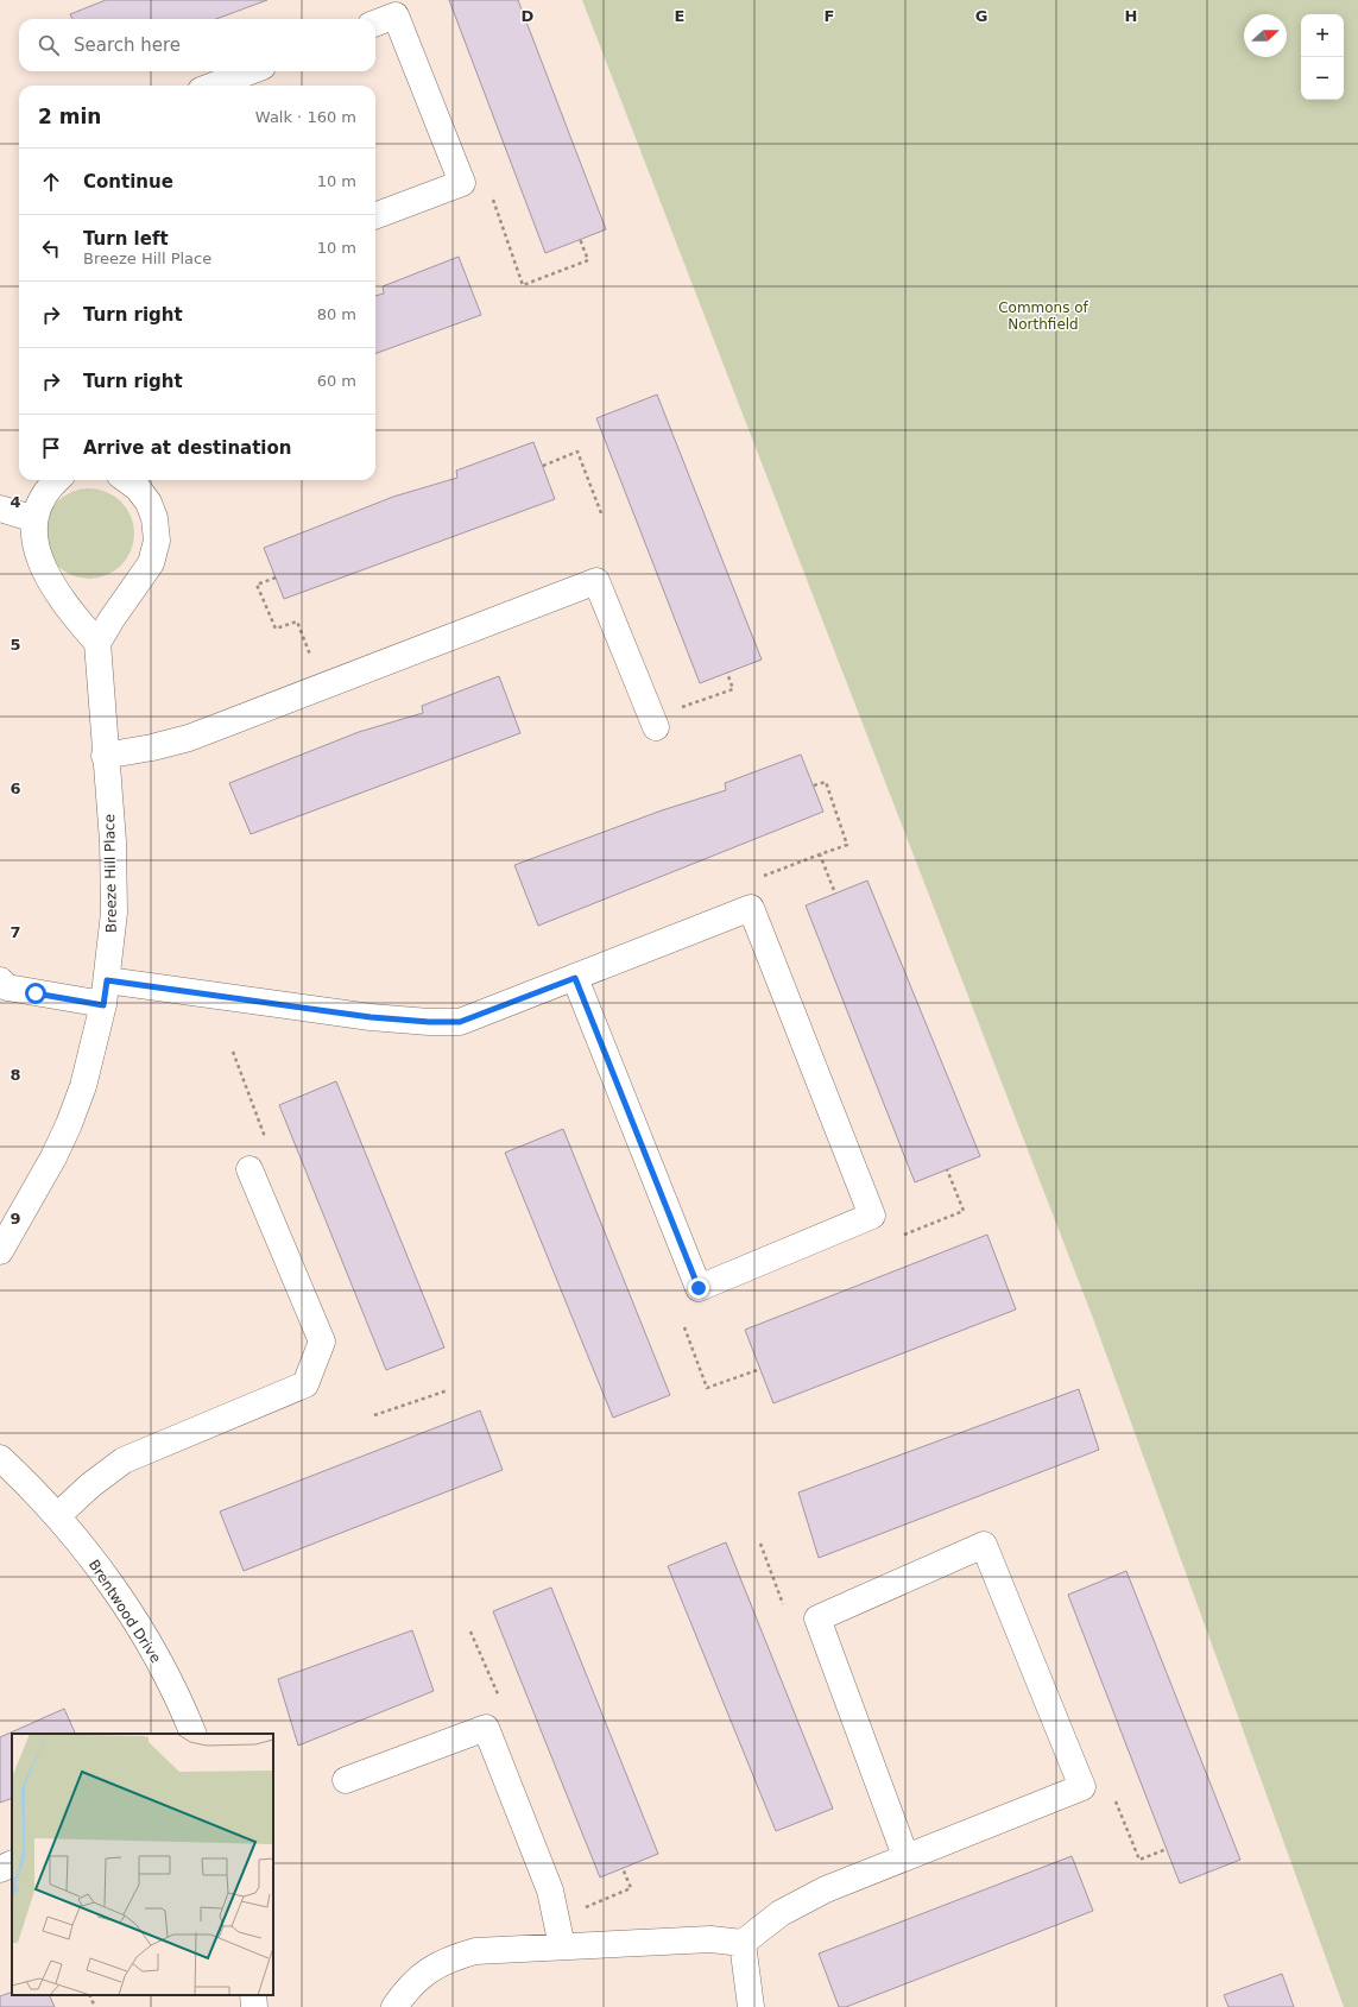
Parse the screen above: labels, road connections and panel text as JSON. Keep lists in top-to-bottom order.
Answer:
{
  "streets": {
    "street": ["Breeze Hill Place", "Brentwood Drive"]
  },
  "parks": ["Commons of Northfield"],
  "north": "right",
  "page": {
    "map_buttons": ["+", "−"],
    "search": "Search here",
    "heading": ["2 min", "Walk · 160 m"],
    "list": [
      ["Continue", "10 m"],
      ["Turn left", "Breeze Hill Place", "10 m"],
      ["Turn right", "80 m"],
      ["Turn right", "60 m"],
      "Arrive at destination"
    ]
  },
  "grid": {
    "columns": [
      "D",
      "E",
      "F",
      "G",
      "H"
    ],
    "rows": [
      "4",
      "5",
      "6",
      "7",
      "8",
      "9"
    ]
  }
}
